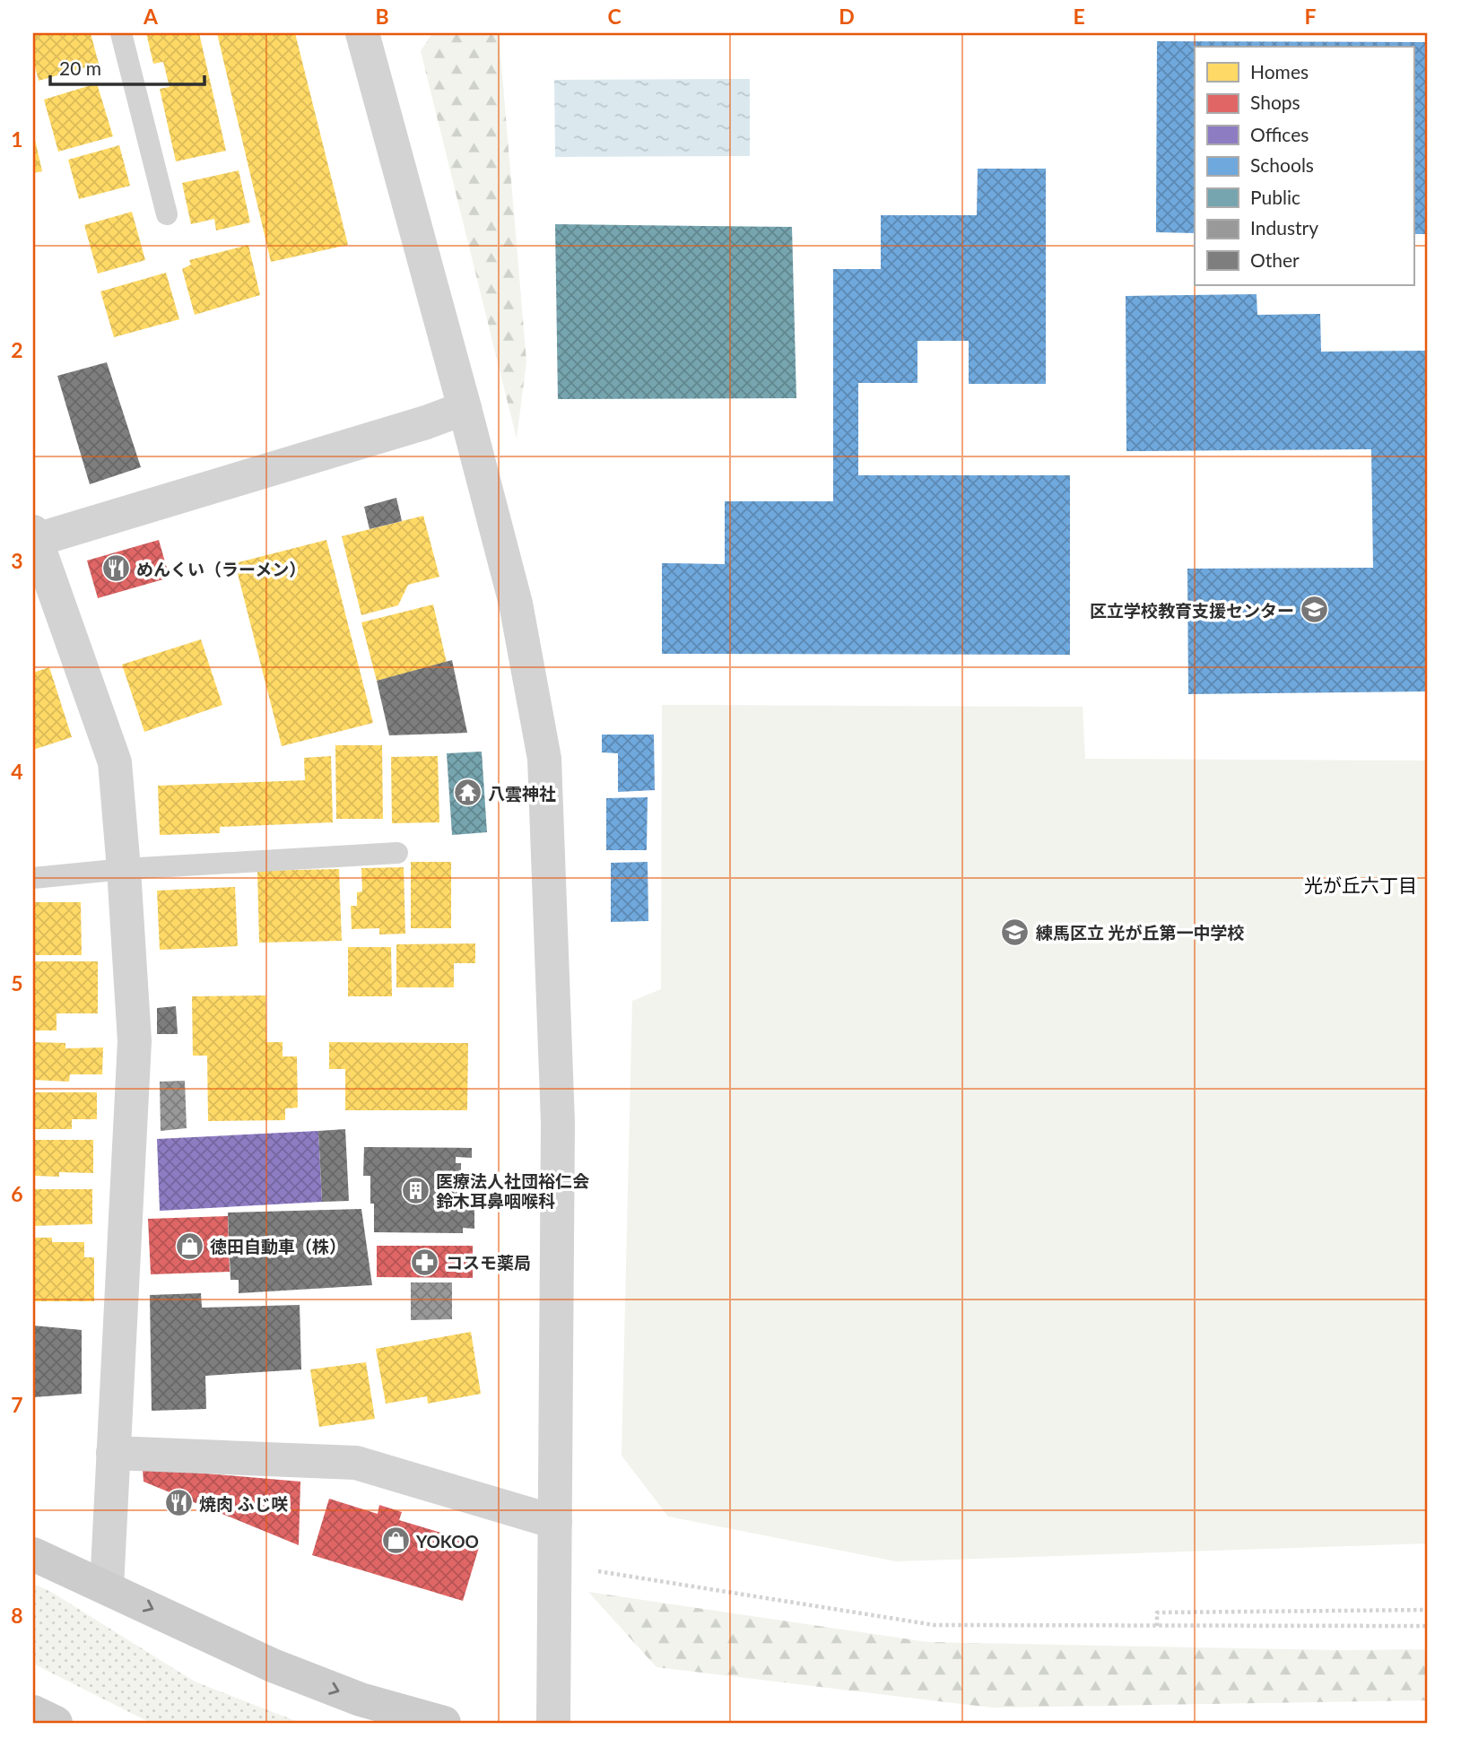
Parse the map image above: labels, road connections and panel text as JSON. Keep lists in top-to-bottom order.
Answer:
{
  "districts": ["光が丘六丁目"],
  "places": {
    "restaurant": ["めんくい（ラーメン）", "焼肉 ふじ咲"],
    "school or university": ["区立学校教育支援センター", "練馬区立 光が丘第一中学校"],
    "temple": ["八雲神社"],
    "building": ["医療法人社団裕仁会 鈴木耳鼻咽喉科"],
    "shop": ["徳田自動車（株）", "YOKOO"],
    "pharmacy": ["コスモ薬局"]
  },
  "legend": [
    "Homes",
    "Shops",
    "Offices",
    "Schools",
    "Public",
    "Industry",
    "Other"
  ],
  "scale_bar": "20 m",
  "grid": {
    "columns": [
      "A",
      "B",
      "C",
      "D",
      "E",
      "F"
    ],
    "rows": [
      "1",
      "2",
      "3",
      "4",
      "5",
      "6",
      "7",
      "8"
    ]
  }
}
